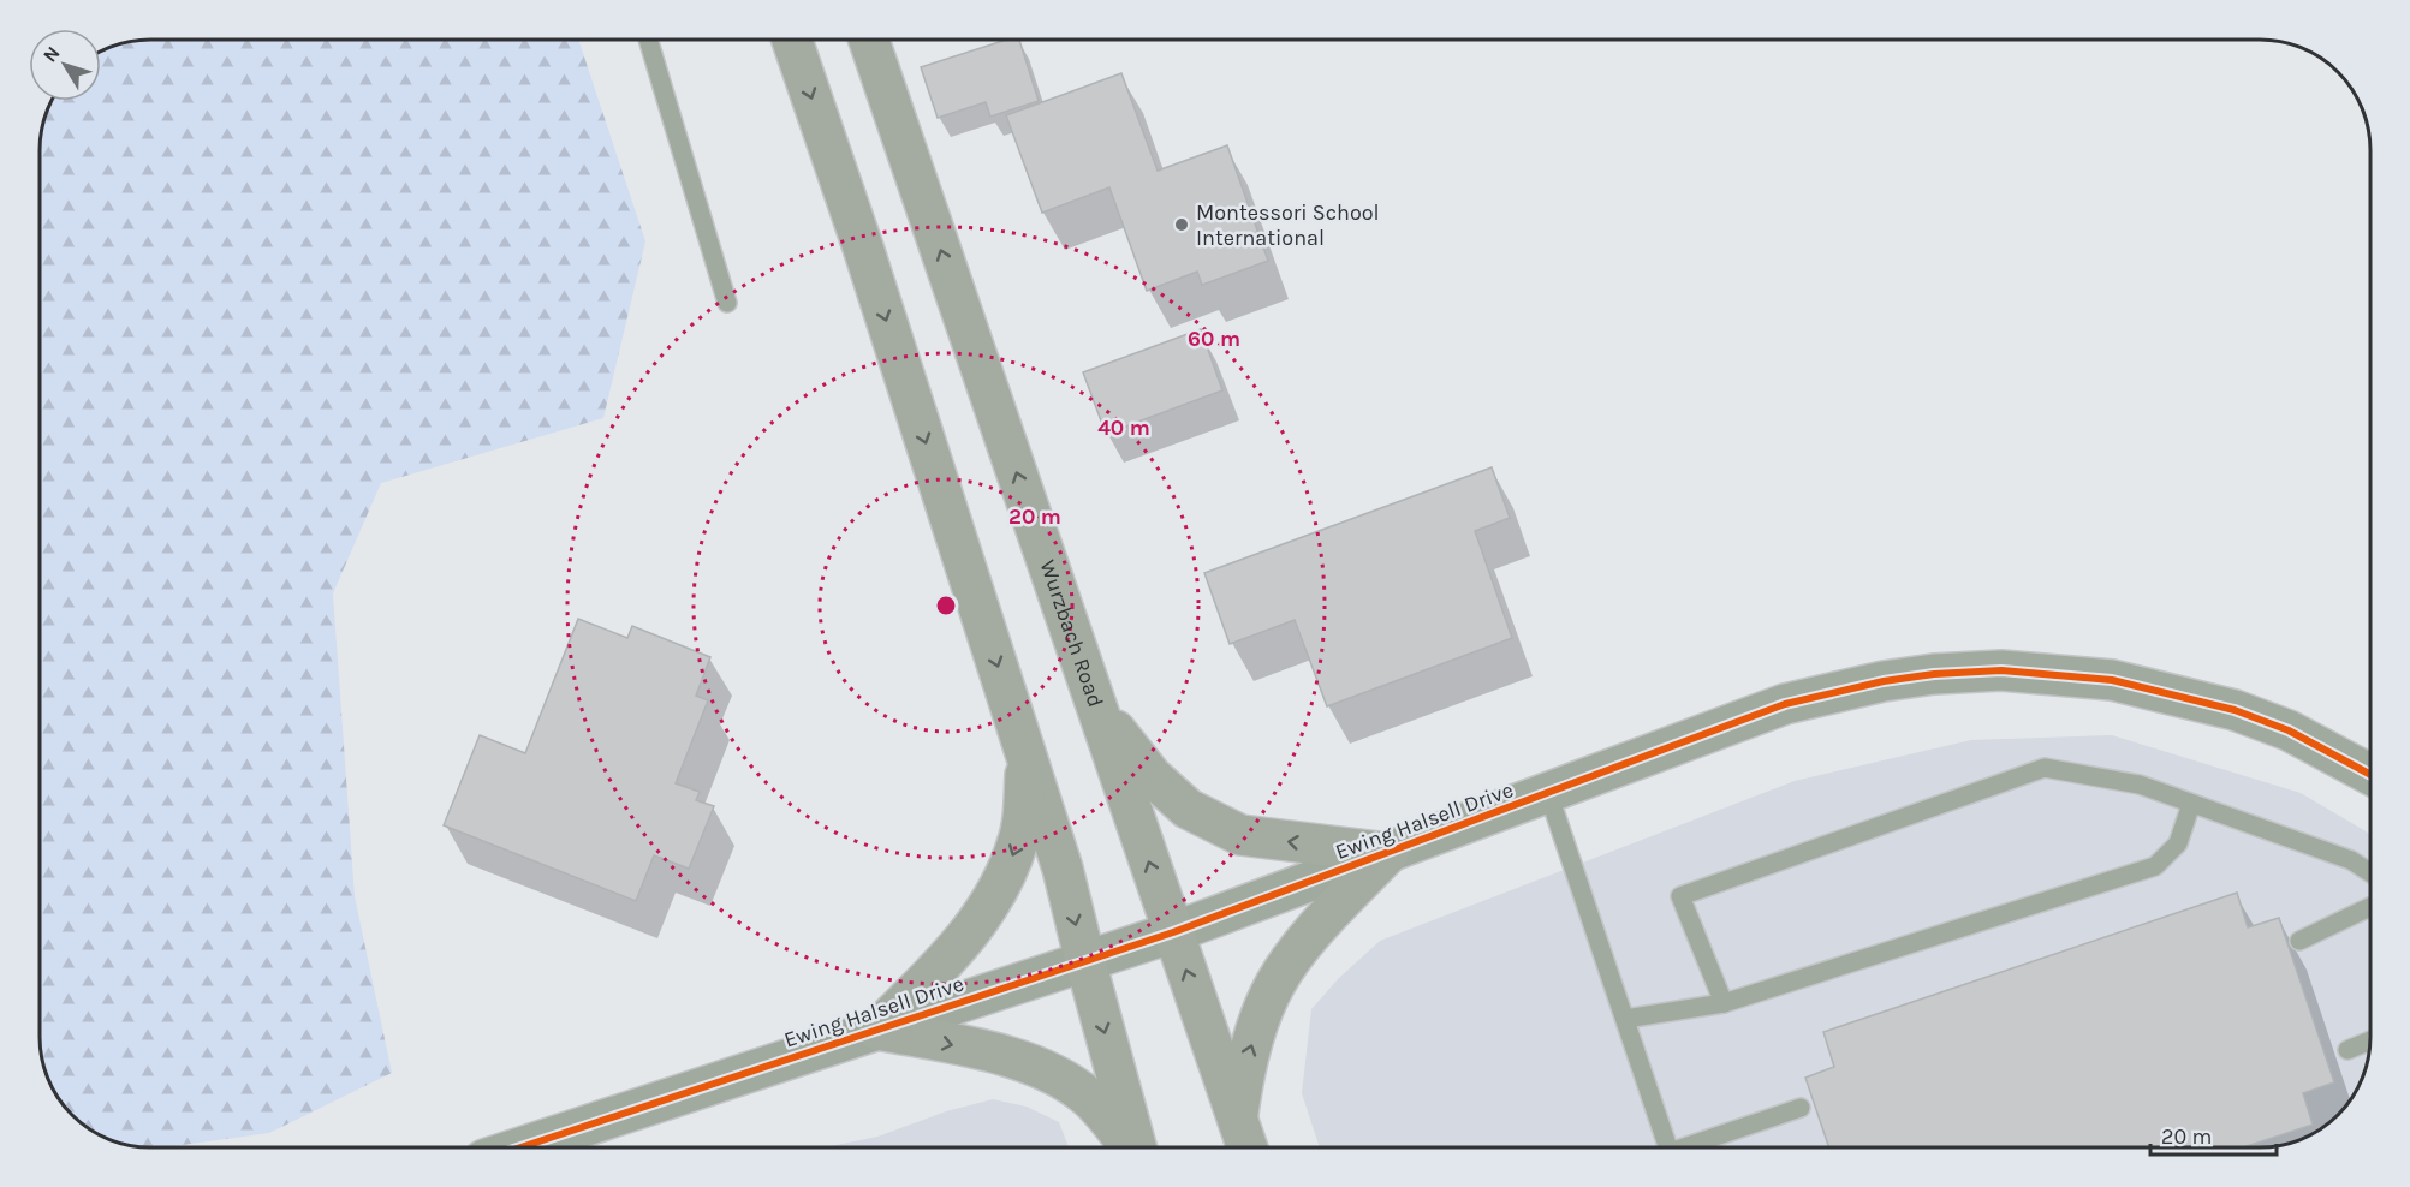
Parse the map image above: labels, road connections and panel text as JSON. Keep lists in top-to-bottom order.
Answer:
{
  "streets": {
    "main road": ["Wurzbach Road"],
    "street": ["Ewing Halsell Drive"]
  },
  "crossings": [
    ["Wurzbach Road", "Ewing Halsell Drive"]
  ],
  "places": ["Montessori School International"],
  "scale_bar": "20 m",
  "north": "top left",
  "rings": ["60 m", "40 m", "20 m"]
}
